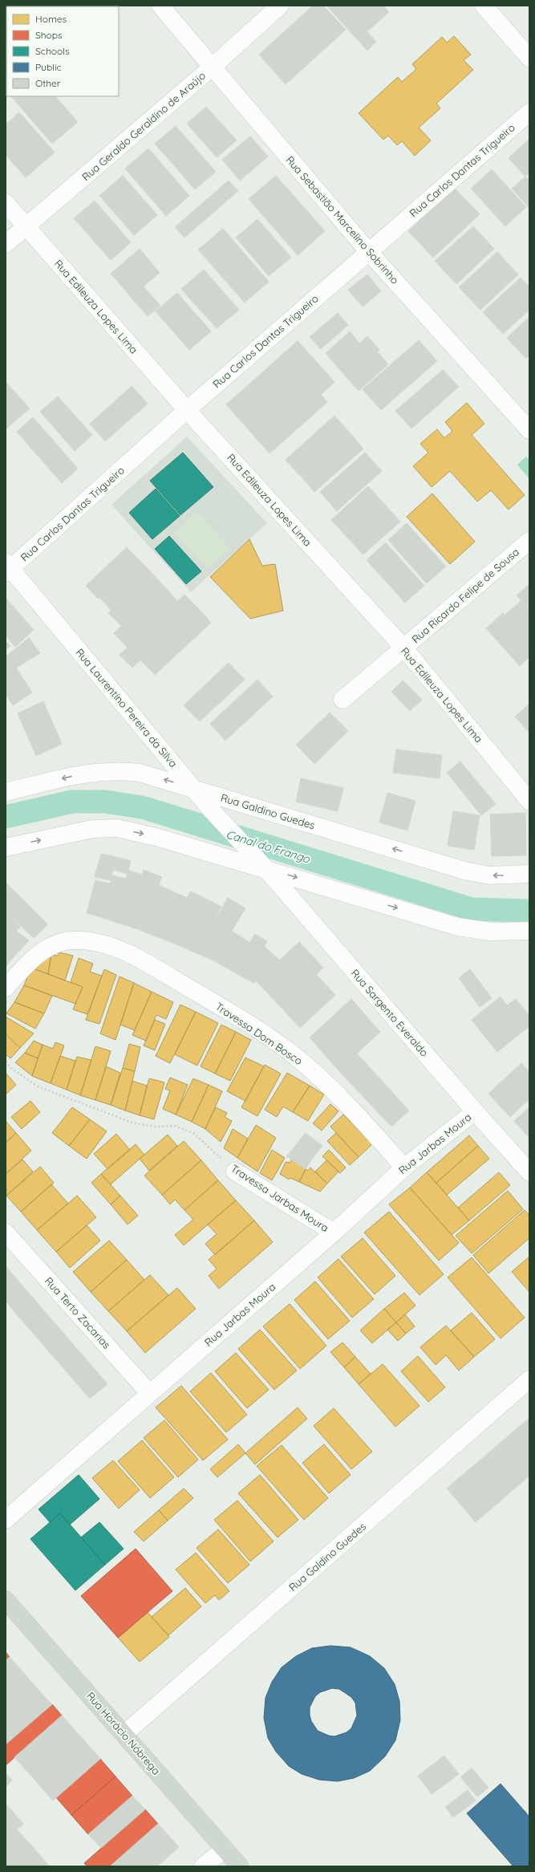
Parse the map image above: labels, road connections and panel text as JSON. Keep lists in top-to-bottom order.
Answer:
{
  "streets": {
    "main road": ["Rua Horácio Nóbrega"],
    "street": [
      "Rua Geraldo Geraldino de Araújo",
      "Rua Carlos Dantas Trigueiro",
      "Rua Sebastião Marcelino Sobrinho",
      "Rua Edileuza Lopes Lima",
      "Rua Ricardo Felipe de Sousa",
      "Rua Laurentino Pereira da Silva",
      "Rua Galdino Guedes",
      "Rua Sargento Everaldo",
      "Travessa Dom Bosco",
      "Rua Jarbas Moura",
      "Travessa Jarbas Moura",
      "Rua Terto Zacarias"
    ]
  },
  "crossings": [
    ["Rua Geraldo Geraldino de Araújo", "Rua Sebastião Marcelino Sobrinho"],
    ["Rua Geraldo Geraldino de Araújo", "Rua Edileuza Lopes Lima"],
    ["Rua Carlos Dantas Trigueiro", "Rua Sebastião Marcelino Sobrinho"],
    ["Rua Carlos Dantas Trigueiro", "Rua Edileuza Lopes Lima"],
    ["Rua Carlos Dantas Trigueiro", "Rua Laurentino Pereira da Silva"],
    ["Rua Edileuza Lopes Lima", "Rua Ricardo Felipe de Sousa"],
    ["Rua Laurentino Pereira da Silva", "Rua Galdino Guedes"],
    ["Rua Laurentino Pereira da Silva", "Rua Sargento Everaldo"],
    ["Rua Galdino Guedes", "Rua Horácio Nóbrega"],
    ["Rua Sargento Everaldo", "Rua Jarbas Moura"],
    ["Travessa Dom Bosco", "Rua Jarbas Moura"],
    ["Rua Jarbas Moura", "Travessa Jarbas Moura"],
    ["Rua Jarbas Moura", "Rua Terto Zacarias"]
  ],
  "water": ["Canal do Frango"],
  "legend": [
    "Homes",
    "Shops",
    "Schools",
    "Public",
    "Other"
  ]
}
